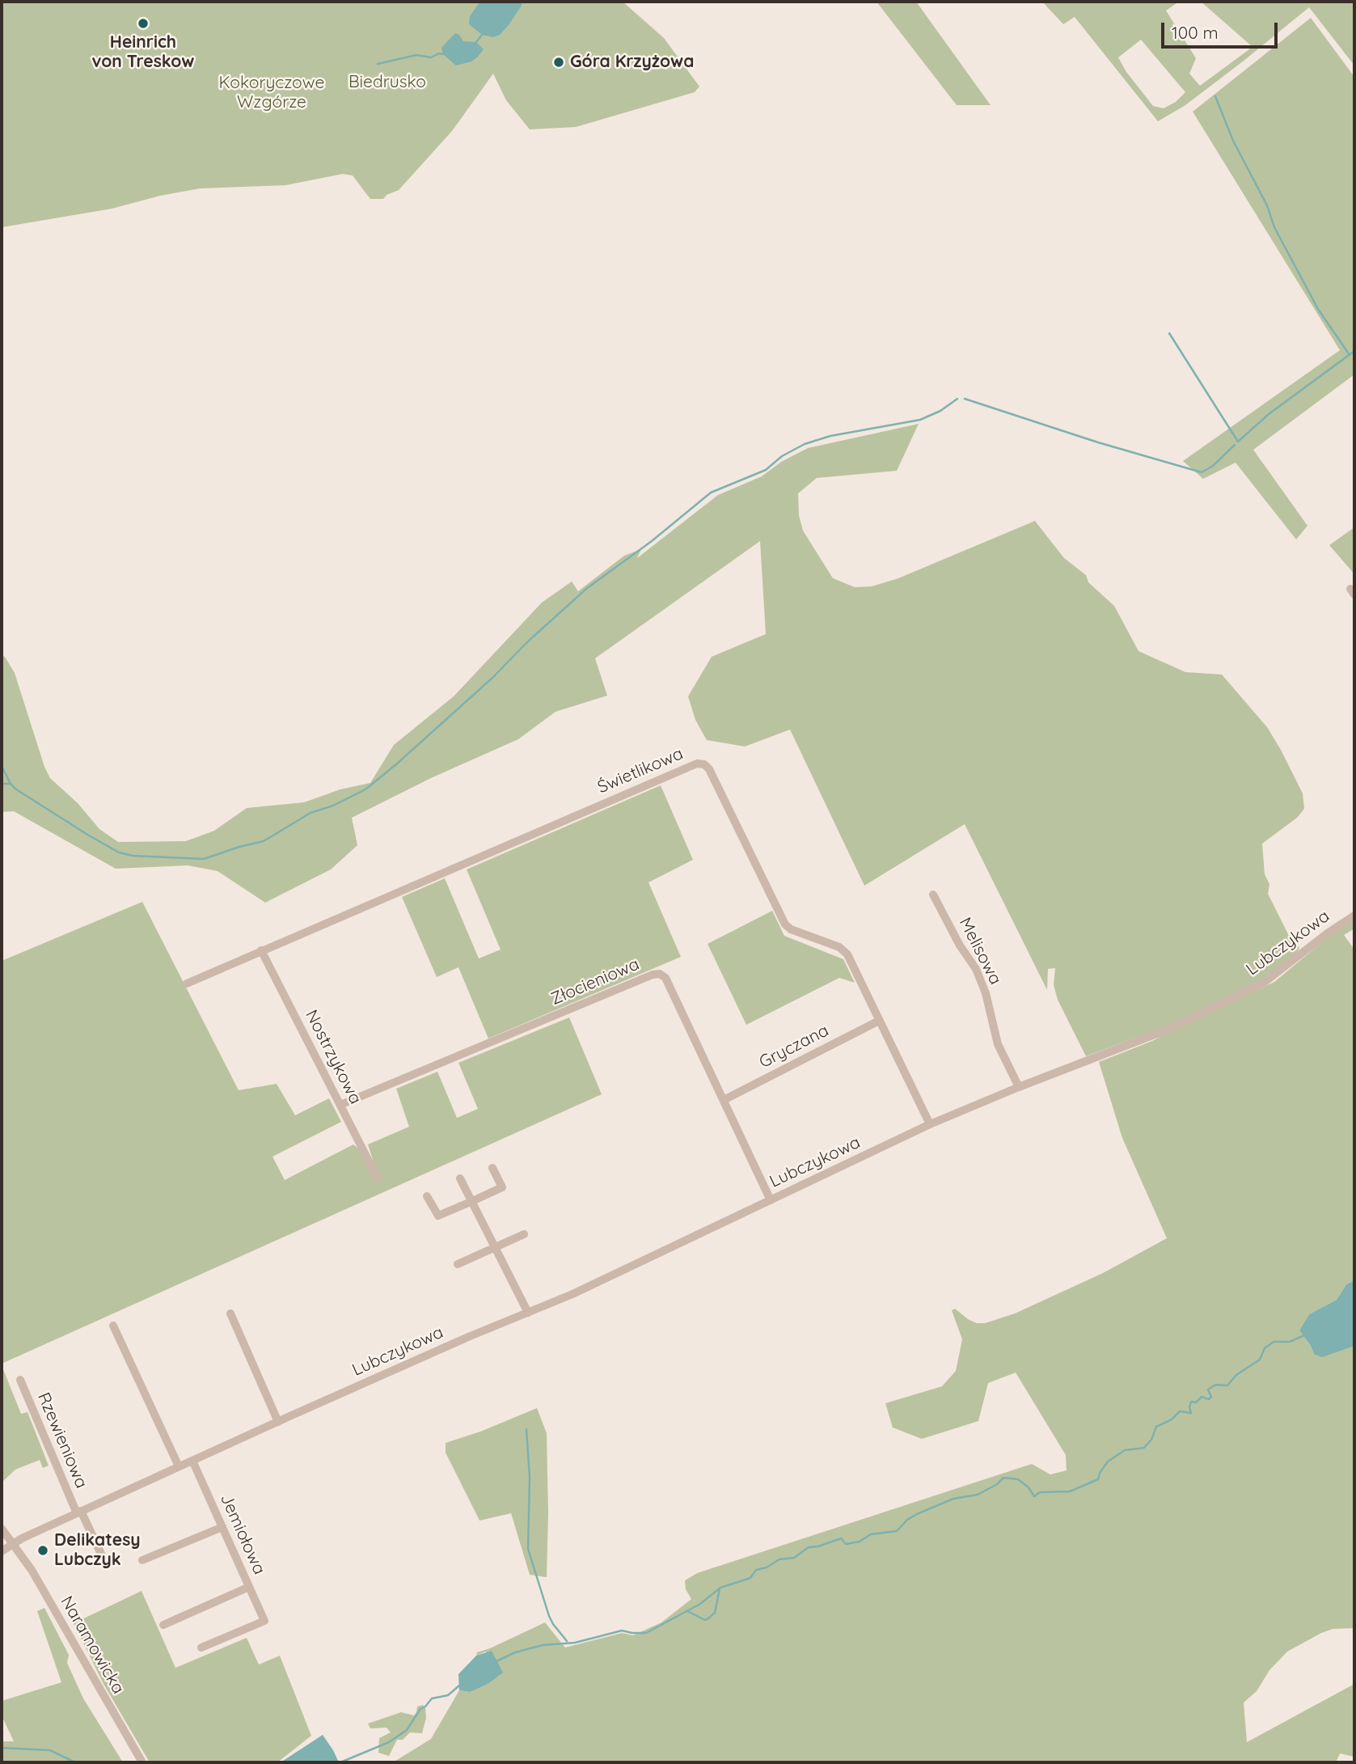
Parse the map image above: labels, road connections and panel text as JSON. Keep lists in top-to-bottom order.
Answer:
{
  "streets": {
    "street": [
      "Świetlikowa",
      "Lubczykowa",
      "Melisowa",
      "Złocieniowa",
      "Gryczana",
      "Nostrzykowa",
      "Rzewieniowa",
      "Jemiołowa",
      "Naramowicka"
    ]
  },
  "crossings": [
    ["Świetlikowa", "Lubczykowa"],
    ["Świetlikowa", "Gryczana"],
    ["Świetlikowa", "Nostrzykowa"],
    ["Lubczykowa", "Melisowa"],
    ["Lubczykowa", "Złocieniowa"],
    ["Lubczykowa", "Rzewieniowa"],
    ["Lubczykowa", "Jemiołowa"],
    ["Lubczykowa", "Naramowicka"],
    ["Złocieniowa", "Gryczana"],
    ["Złocieniowa", "Nostrzykowa"]
  ],
  "parks": ["Biedrusko", "Kokoryczowe Wzgórze"],
  "places": ["Heinrich von Treskow", "Góra Krzyżowa", "Delikatesy Lubczyk"],
  "scale_bar": "100 m"
}
